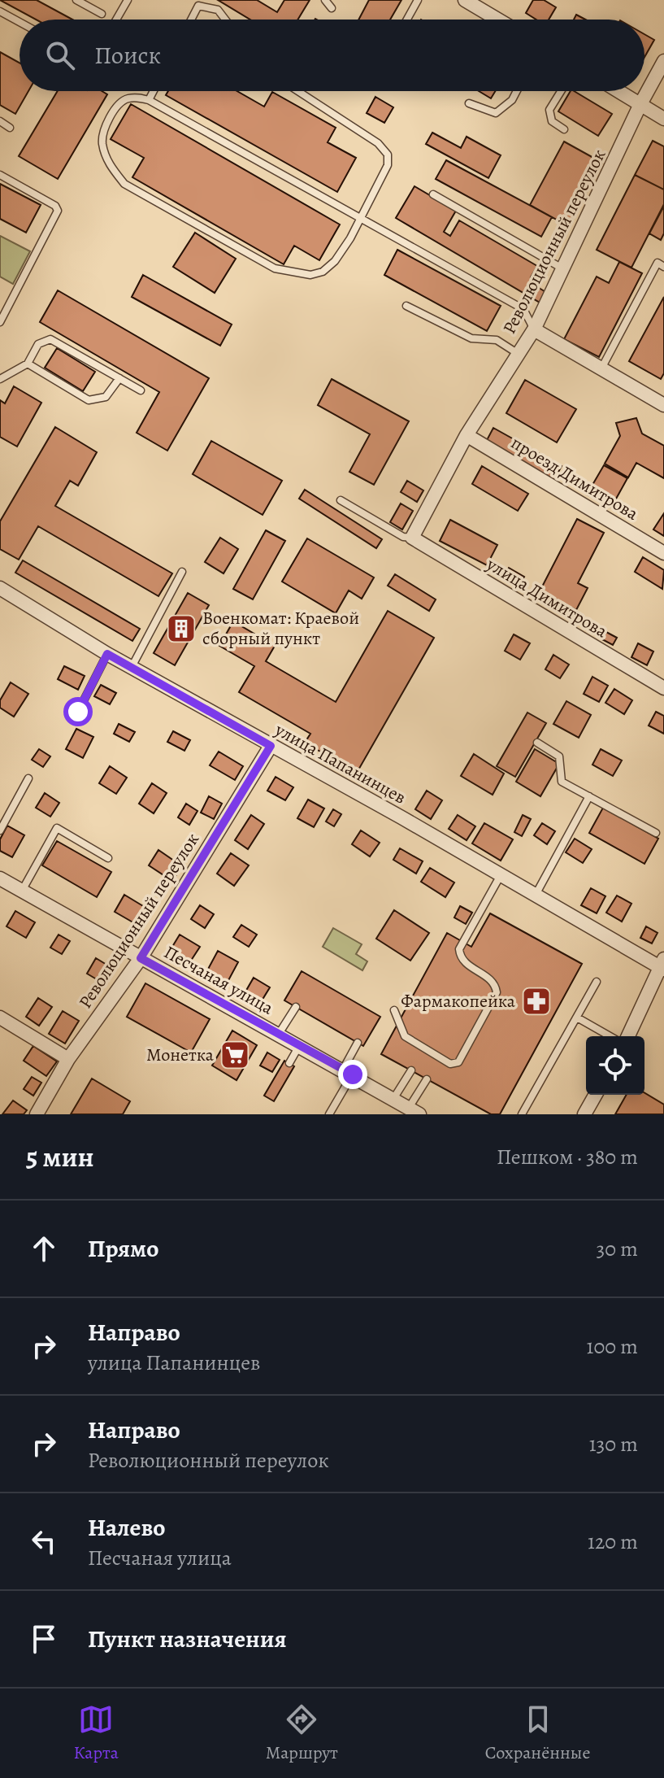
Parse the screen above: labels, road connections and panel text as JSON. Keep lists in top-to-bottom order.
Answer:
{
  "streets": {
    "street": [
      "Революционный переулок",
      "проезд Димитрова",
      "улица Димитрова",
      "улица Папанинцев",
      "Песчаная улица"
    ]
  },
  "crossings": [
    ["Революционный переулок", "проезд Димитрова"],
    ["Революционный переулок", "улица Димитрова"],
    ["Революционный переулок", "улица Папанинцев"],
    ["Революционный переулок", "Песчаная улица"]
  ],
  "places": {
    "building": ["Военкомат: Краевой сборный пункт"],
    "pharmacy": ["Фармакопейка"],
    "supermarket": ["Монетка"]
  },
  "page": {
    "search": "Поиск",
    "heading": ["5 мин", "Пешком · 380 m"],
    "list": [
      ["Прямо", "30 m"],
      ["Направо", "улица Папанинцев", "100 m"],
      ["Направо", "Революционный переулок", "130 m"],
      ["Налево", "Песчаная улица", "120 m"],
      "Пункт назначения"
    ],
    "nav": ["Карта", "Маршрут", "Сохранённые"]
  }
}
